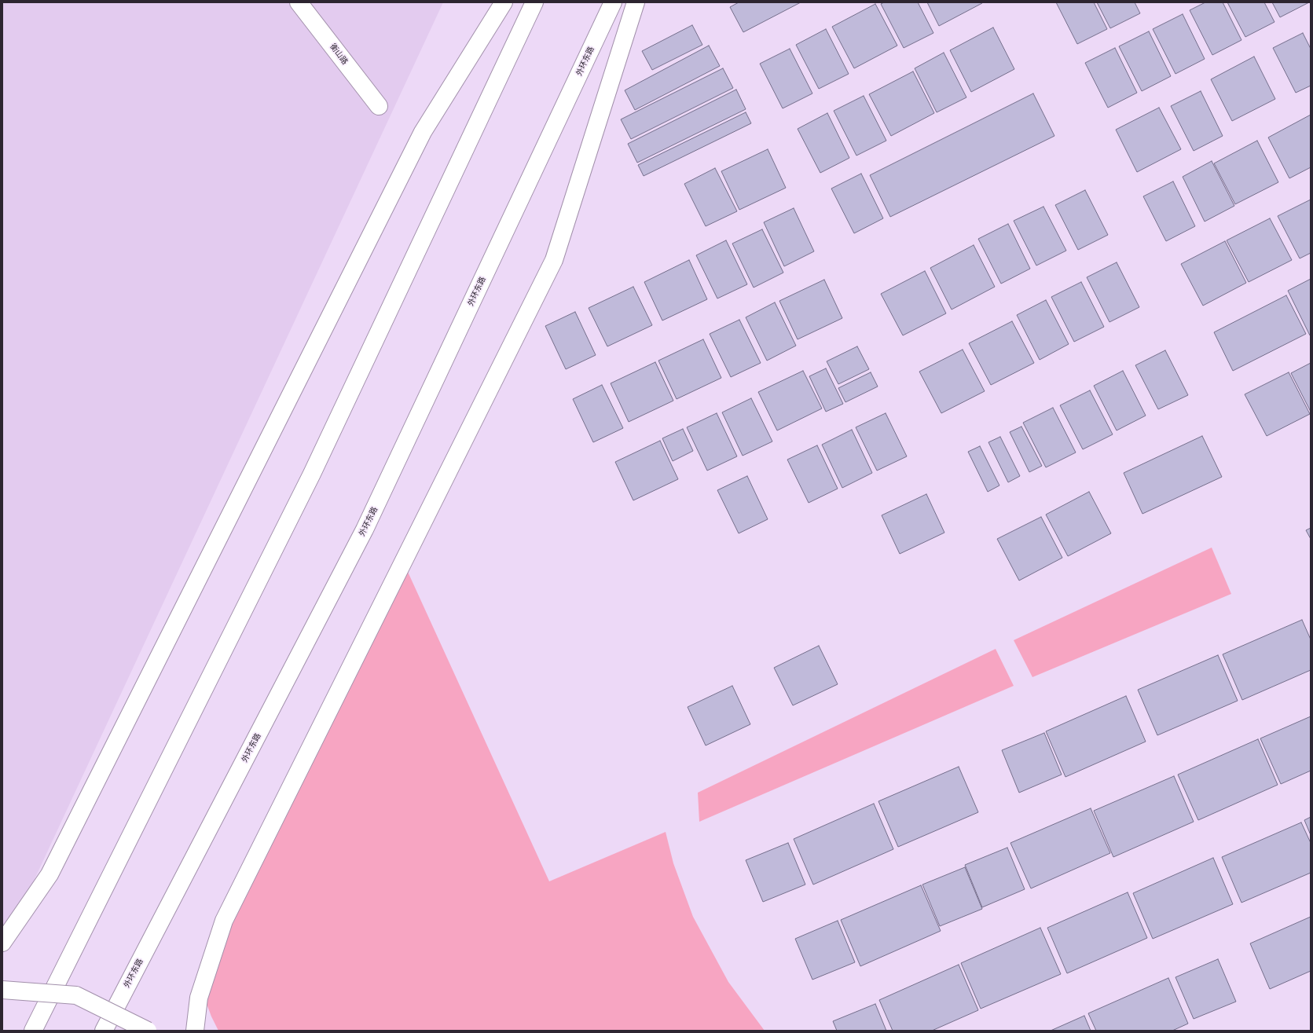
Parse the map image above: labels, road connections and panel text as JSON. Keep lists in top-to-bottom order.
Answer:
{
  "streets": {
    "main road": ["衡山路", "外环东路"]
  }
}
